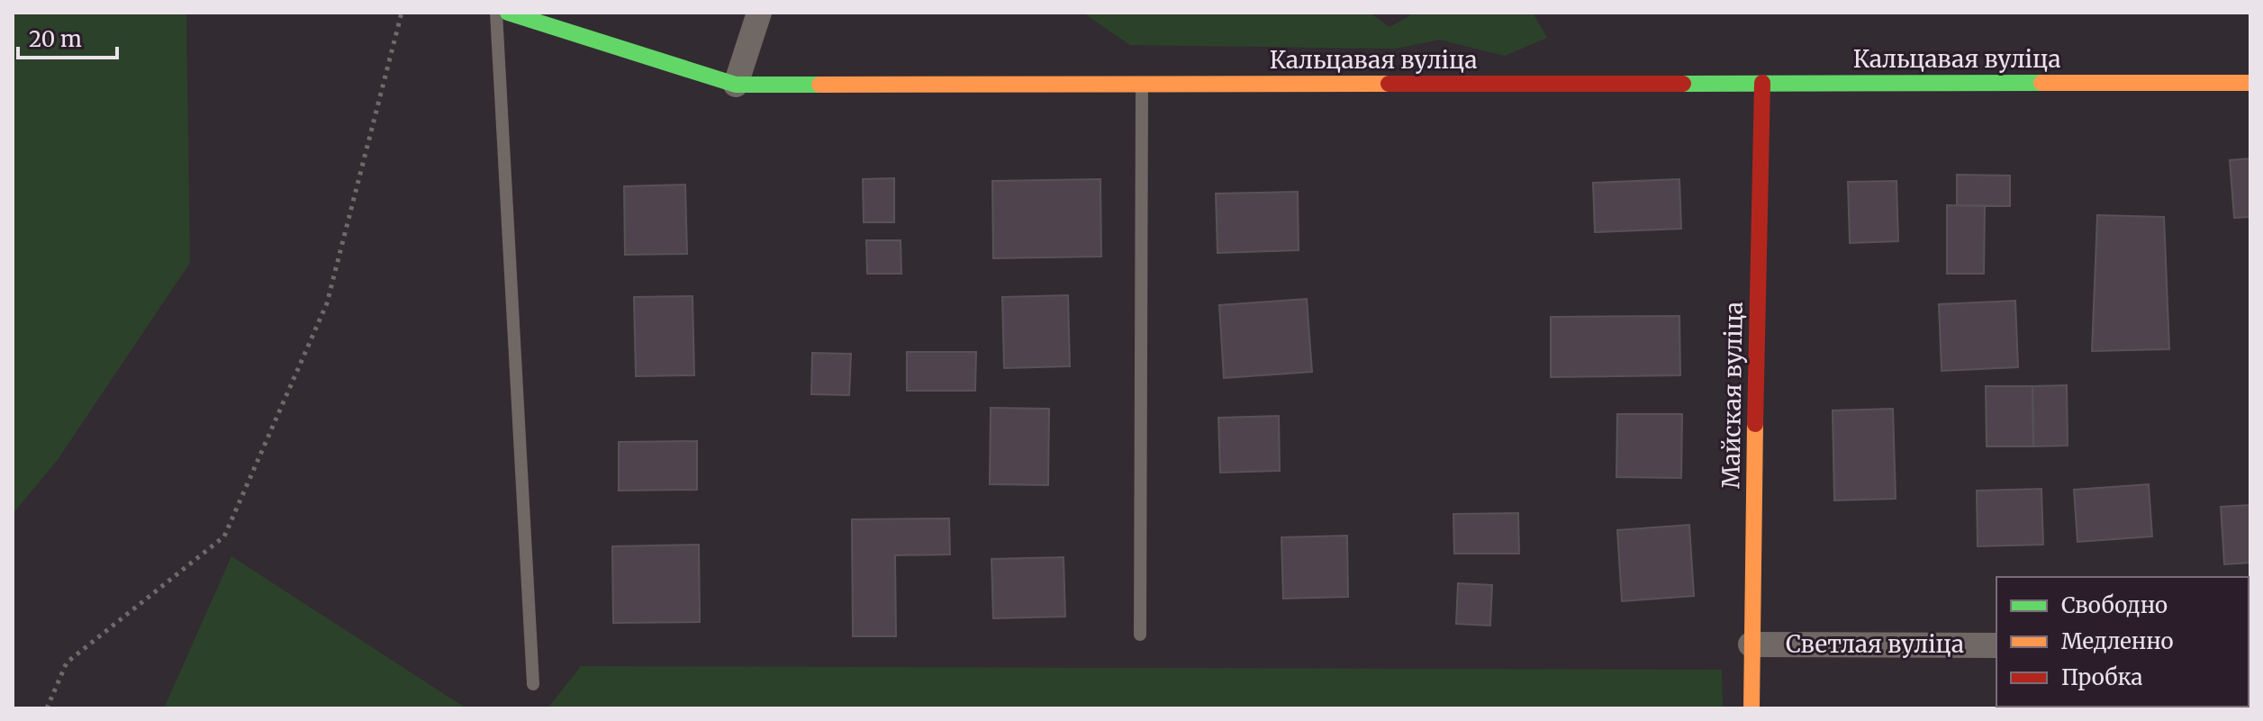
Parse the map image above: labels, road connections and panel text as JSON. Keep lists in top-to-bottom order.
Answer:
{
  "streets": {
    "street": ["Кальцавая вуліца", "Майская вуліца", "Светлая вуліца"]
  },
  "crossings": [
    ["Кальцавая вуліца", "Майская вуліца"],
    ["Майская вуліца", "Светлая вуліца"]
  ],
  "legend": ["Свободно", "Медленно", "Пробка"],
  "scale_bar": "20 m"
}
